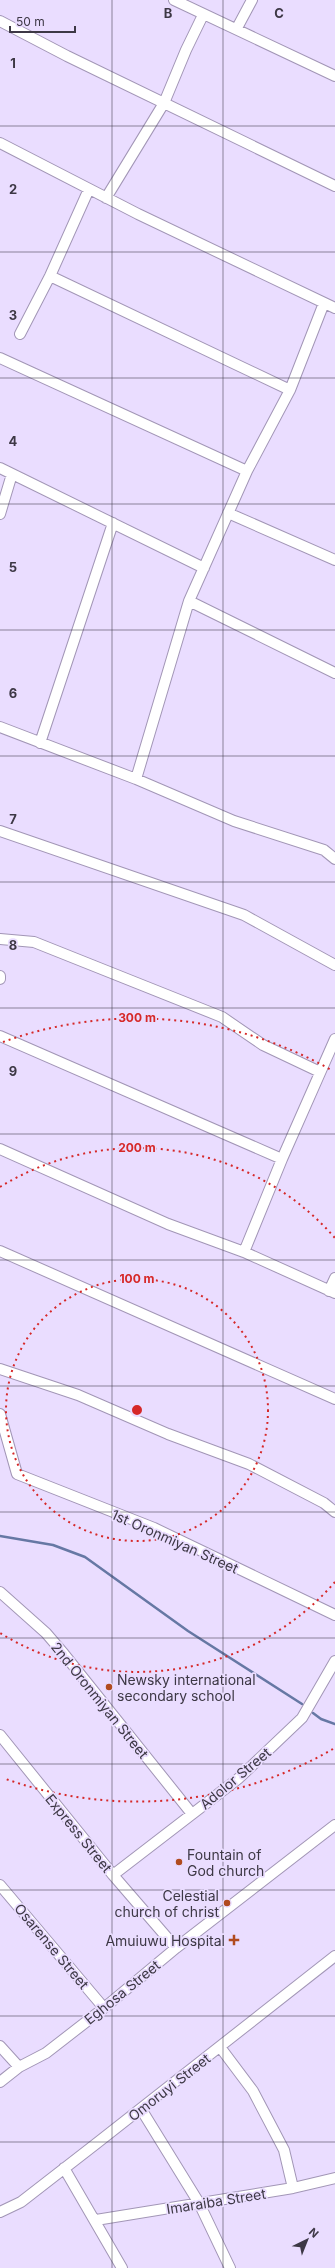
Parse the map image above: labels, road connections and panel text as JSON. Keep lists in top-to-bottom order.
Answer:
{
  "streets": {
    "street": [
      "1st Oronmiyan Street",
      "2nd Oronmiyan Street",
      "Adolor Street",
      "Express Street",
      "Osarense Street",
      "Eghosa Street",
      "Omoruyi Street",
      "Imaraiba Street"
    ]
  },
  "crossings": [
    ["2nd Oronmiyan Street", "Adolor Street"],
    ["Adolor Street", "Express Street"],
    ["Express Street", "Eghosa Street"],
    ["Osarense Street", "Eghosa Street"]
  ],
  "places": {
    "other": ["Newsky international secondary school", "Fountain of God church", "Celestial church of christ"],
    "health": ["Amuiuwu Hospital"]
  },
  "scale_bar": "50 m",
  "north": "top right",
  "grid": {
    "columns": ["B", "C"],
    "rows": [
      "1",
      "2",
      "3",
      "4",
      "5",
      "6",
      "7",
      "8",
      "9"
    ]
  },
  "rings": ["300 m", "200 m", "100 m"]
}
